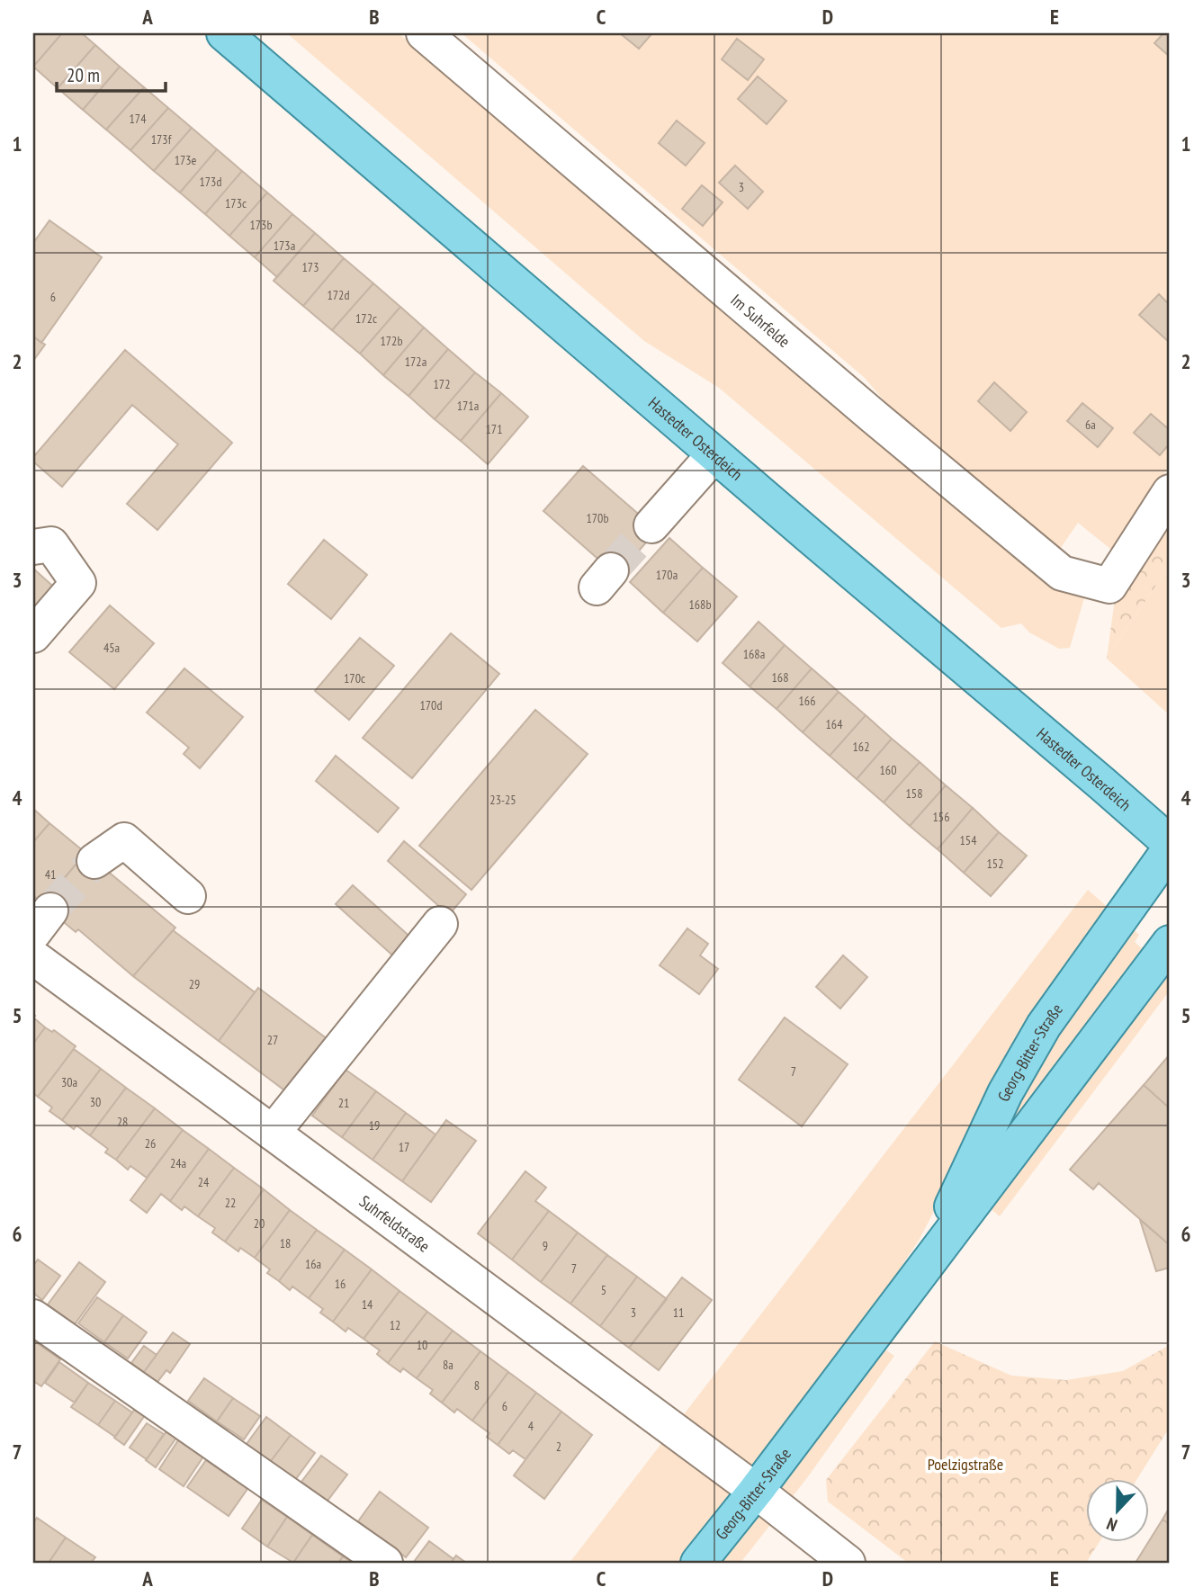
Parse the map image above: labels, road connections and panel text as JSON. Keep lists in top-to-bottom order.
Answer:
{
  "streets": {
    "main road": ["Hastedter Osterdeich", "Georg-Bitter-Straße"],
    "street": ["Im Suhrfelde", "Suhrfeldstraße"]
  },
  "crossings": [
    ["Georg-Bitter-Straße", "Suhrfeldstraße"]
  ],
  "parks": ["Poelzigstraße"],
  "house_numbers": [
    "174",
    "173f",
    "173e",
    "173d",
    "3",
    "173c",
    "173b",
    "173a",
    "173",
    "172d",
    "6",
    "172c",
    "172b",
    "172a",
    "172",
    "171a",
    "6a",
    "171",
    "170b",
    "170a",
    "168b",
    "45a",
    "168a",
    "168",
    "170c",
    "166",
    "170d",
    "164",
    "162",
    "160",
    "158",
    "23-25",
    "156",
    "154",
    "152",
    "41",
    "29",
    "27",
    "7",
    "30a",
    "30",
    "21",
    "28",
    "19",
    "26",
    "17",
    "24a",
    "24",
    "22",
    "20",
    "18",
    "9",
    "16a",
    "7",
    "16",
    "5",
    "14",
    "3",
    "11",
    "12",
    "10",
    "8a",
    "8",
    "6",
    "4",
    "2"
  ],
  "scale_bar": "20 m",
  "north": "bottom",
  "grid": {
    "columns": [
      "A",
      "B",
      "C",
      "D",
      "E"
    ],
    "rows": [
      "1",
      "2",
      "3",
      "4",
      "5",
      "6",
      "7"
    ]
  }
}
